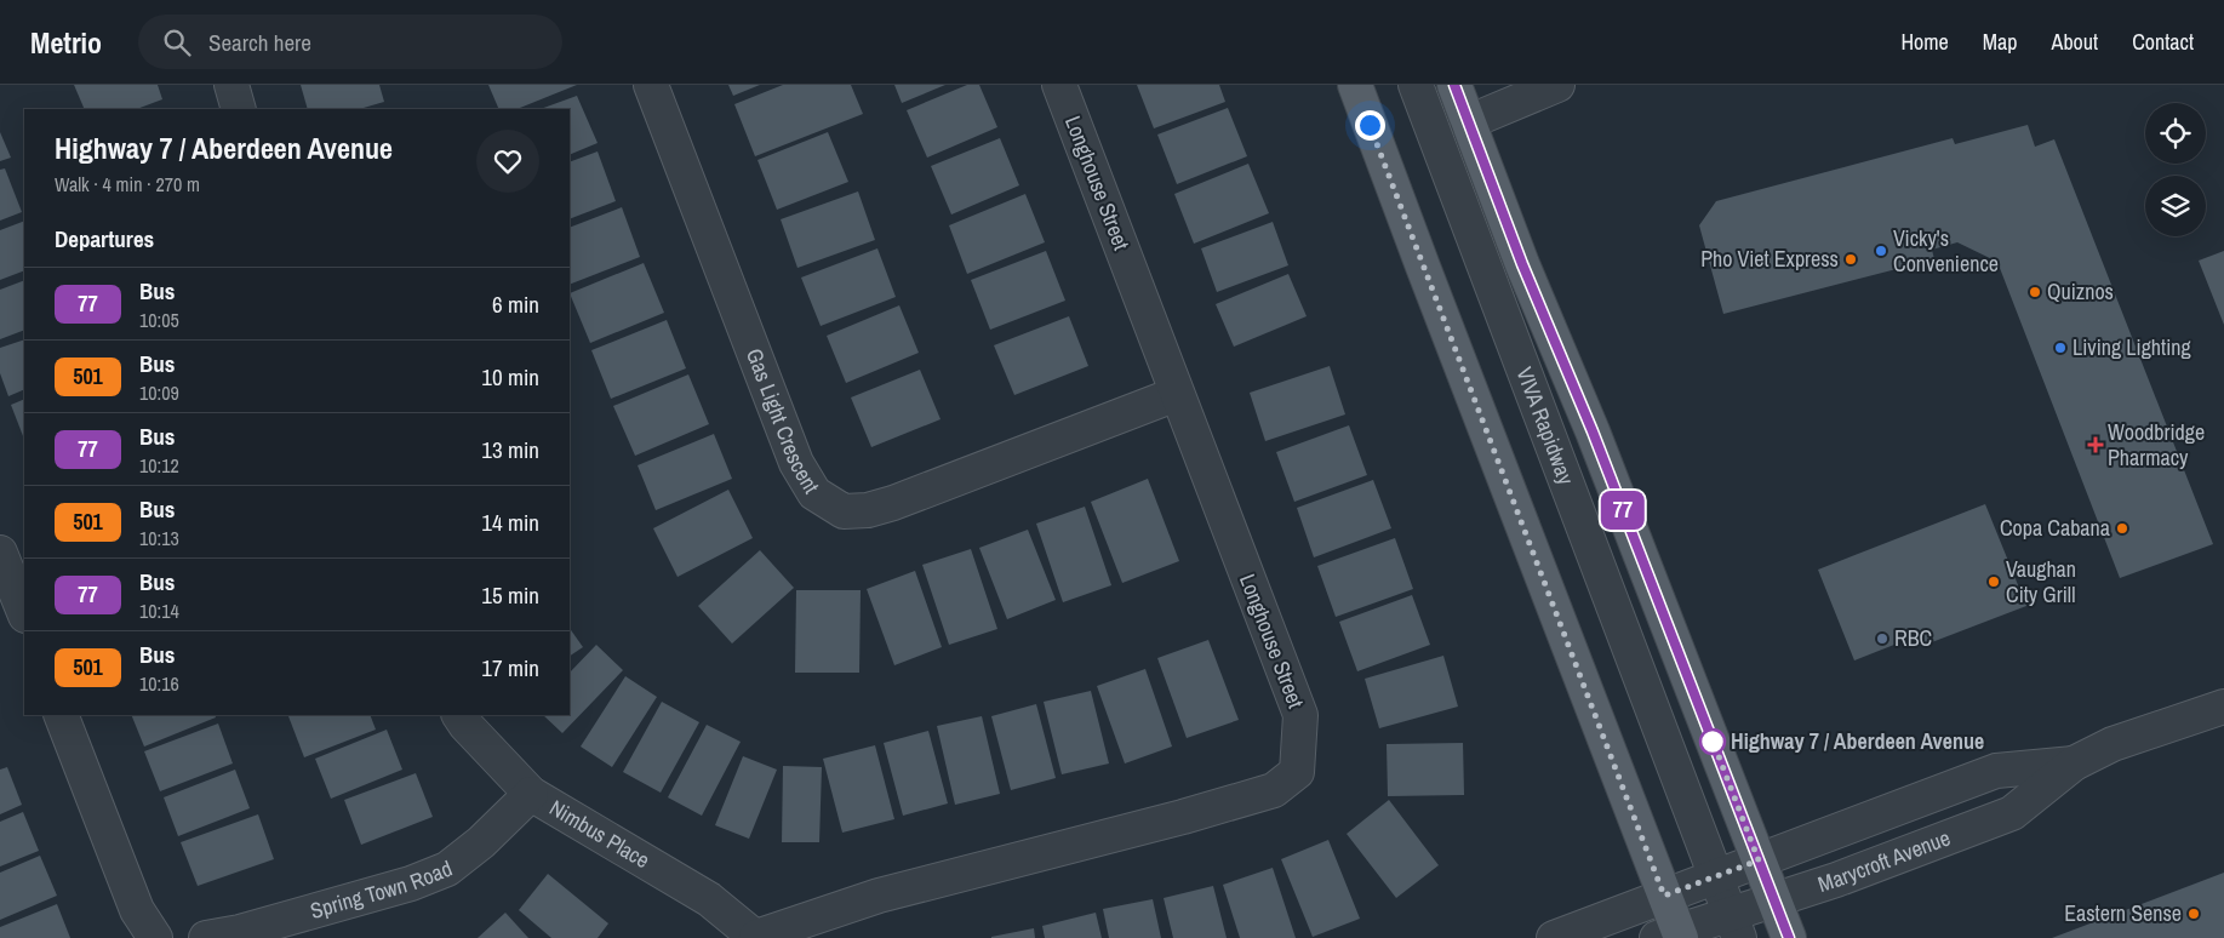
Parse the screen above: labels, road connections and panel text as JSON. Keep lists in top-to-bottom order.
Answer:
{
  "streets": {
    "street": [
      "Longhouse Street",
      "Gas Light Crescent",
      "VIVA Rapidway",
      "Nimbus Place",
      "Marycroft Avenue",
      "Spring Town Road"
    ]
  },
  "crossings": [
    ["Longhouse Street", "Gas Light Crescent"],
    ["Longhouse Street", "Nimbus Place"],
    ["VIVA Rapidway", "Marycroft Avenue"],
    ["Nimbus Place", "Spring Town Road"]
  ],
  "places": {
    "other": [
      "Vicky's Convenience",
      "Pho Viet Express",
      "Quiznos",
      "Living Lighting",
      "Copa Cabana",
      "Vaughan City Grill",
      "RBC",
      "Highway 7 / Aberdeen Avenue",
      "Eastern Sense"
    ],
    "health": ["Woodbridge Pharmacy"]
  },
  "lines": ["bus line 77"],
  "page": {
    "header": "Metrio",
    "search": "Search here",
    "nav": [
      "Home",
      "Map",
      "About",
      "Contact"
    ],
    "on_map": "77",
    "heading": [
      ["Highway 7 / Aberdeen Avenue", "Walk · 4 min · 270 m"],
      "Departures"
    ],
    "list": [
      {
        "mark": "77",
        "name": "Bus",
        "note": "10:05",
        "value": "6 min"
      },
      {
        "mark": "501",
        "name": "Bus",
        "note": "10:09",
        "value": "10 min"
      },
      {
        "mark": "77",
        "name": "Bus",
        "note": "10:12",
        "value": "13 min"
      },
      {
        "mark": "501",
        "name": "Bus",
        "note": "10:13",
        "value": "14 min"
      },
      {
        "mark": "77",
        "name": "Bus",
        "note": "10:14",
        "value": "15 min"
      },
      {
        "mark": "501",
        "name": "Bus",
        "note": "10:16",
        "value": "17 min"
      }
    ]
  }
}
